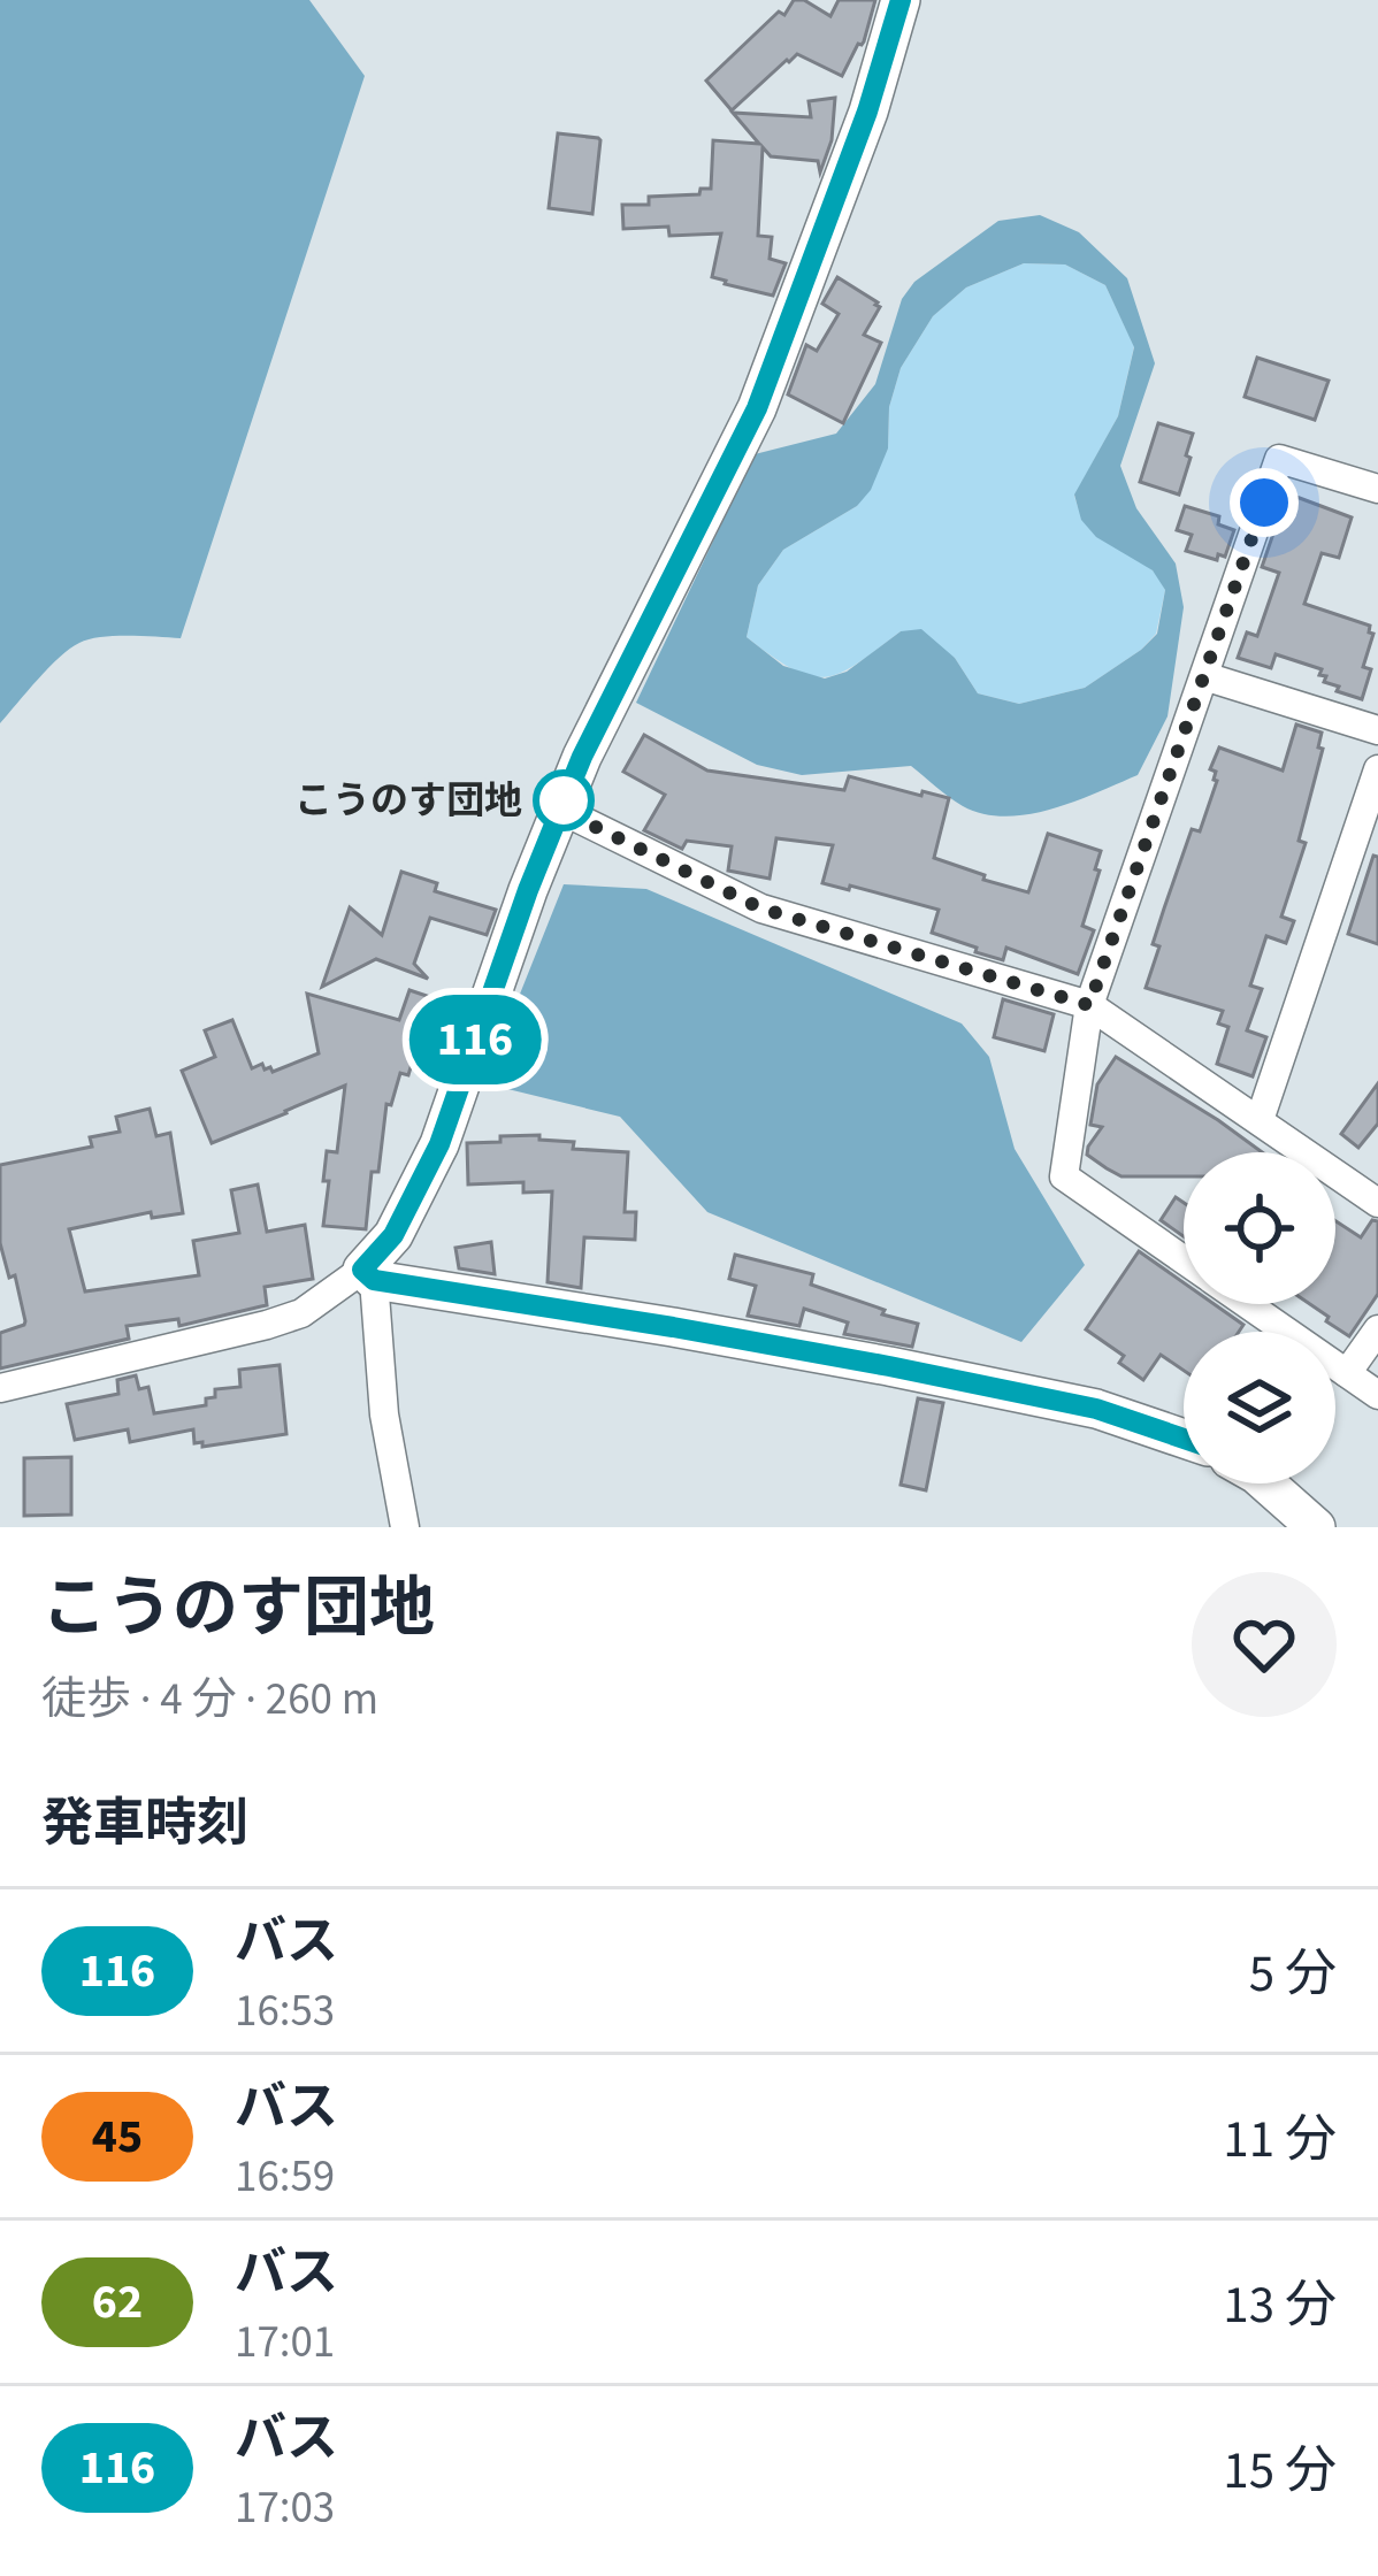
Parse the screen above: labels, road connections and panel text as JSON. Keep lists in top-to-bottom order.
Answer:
{
  "places": ["こうのす団地"],
  "lines": ["bus line 116"],
  "page": {
    "on_map": "116",
    "heading": [
      ["こうのす団地", "徒歩 · 4 分 · 260 m"],
      "発車時刻"
    ],
    "list": [
      {
        "mark": "116",
        "name": "バス",
        "note": "16:53",
        "value": "5 分"
      },
      {
        "mark": "45",
        "name": "バス",
        "note": "16:59",
        "value": "11 分"
      },
      {
        "mark": "62",
        "name": "バス",
        "note": "17:01",
        "value": "13 分"
      },
      {
        "mark": "116",
        "name": "バス",
        "note": "17:03",
        "value": "15 分"
      }
    ]
  }
}
